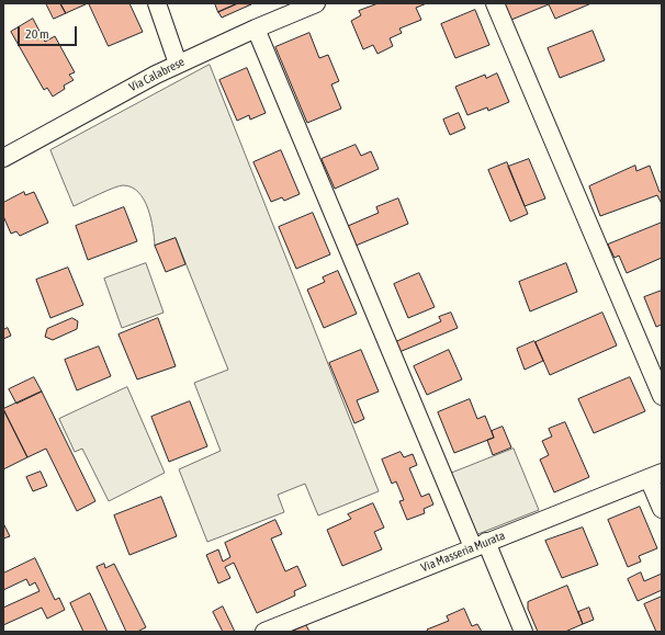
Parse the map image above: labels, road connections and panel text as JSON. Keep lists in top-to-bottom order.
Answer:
{
  "streets": {
    "street": ["Via Calabrese", "Via Masseria Murata"]
  },
  "scale_bar": "20 m"
}
